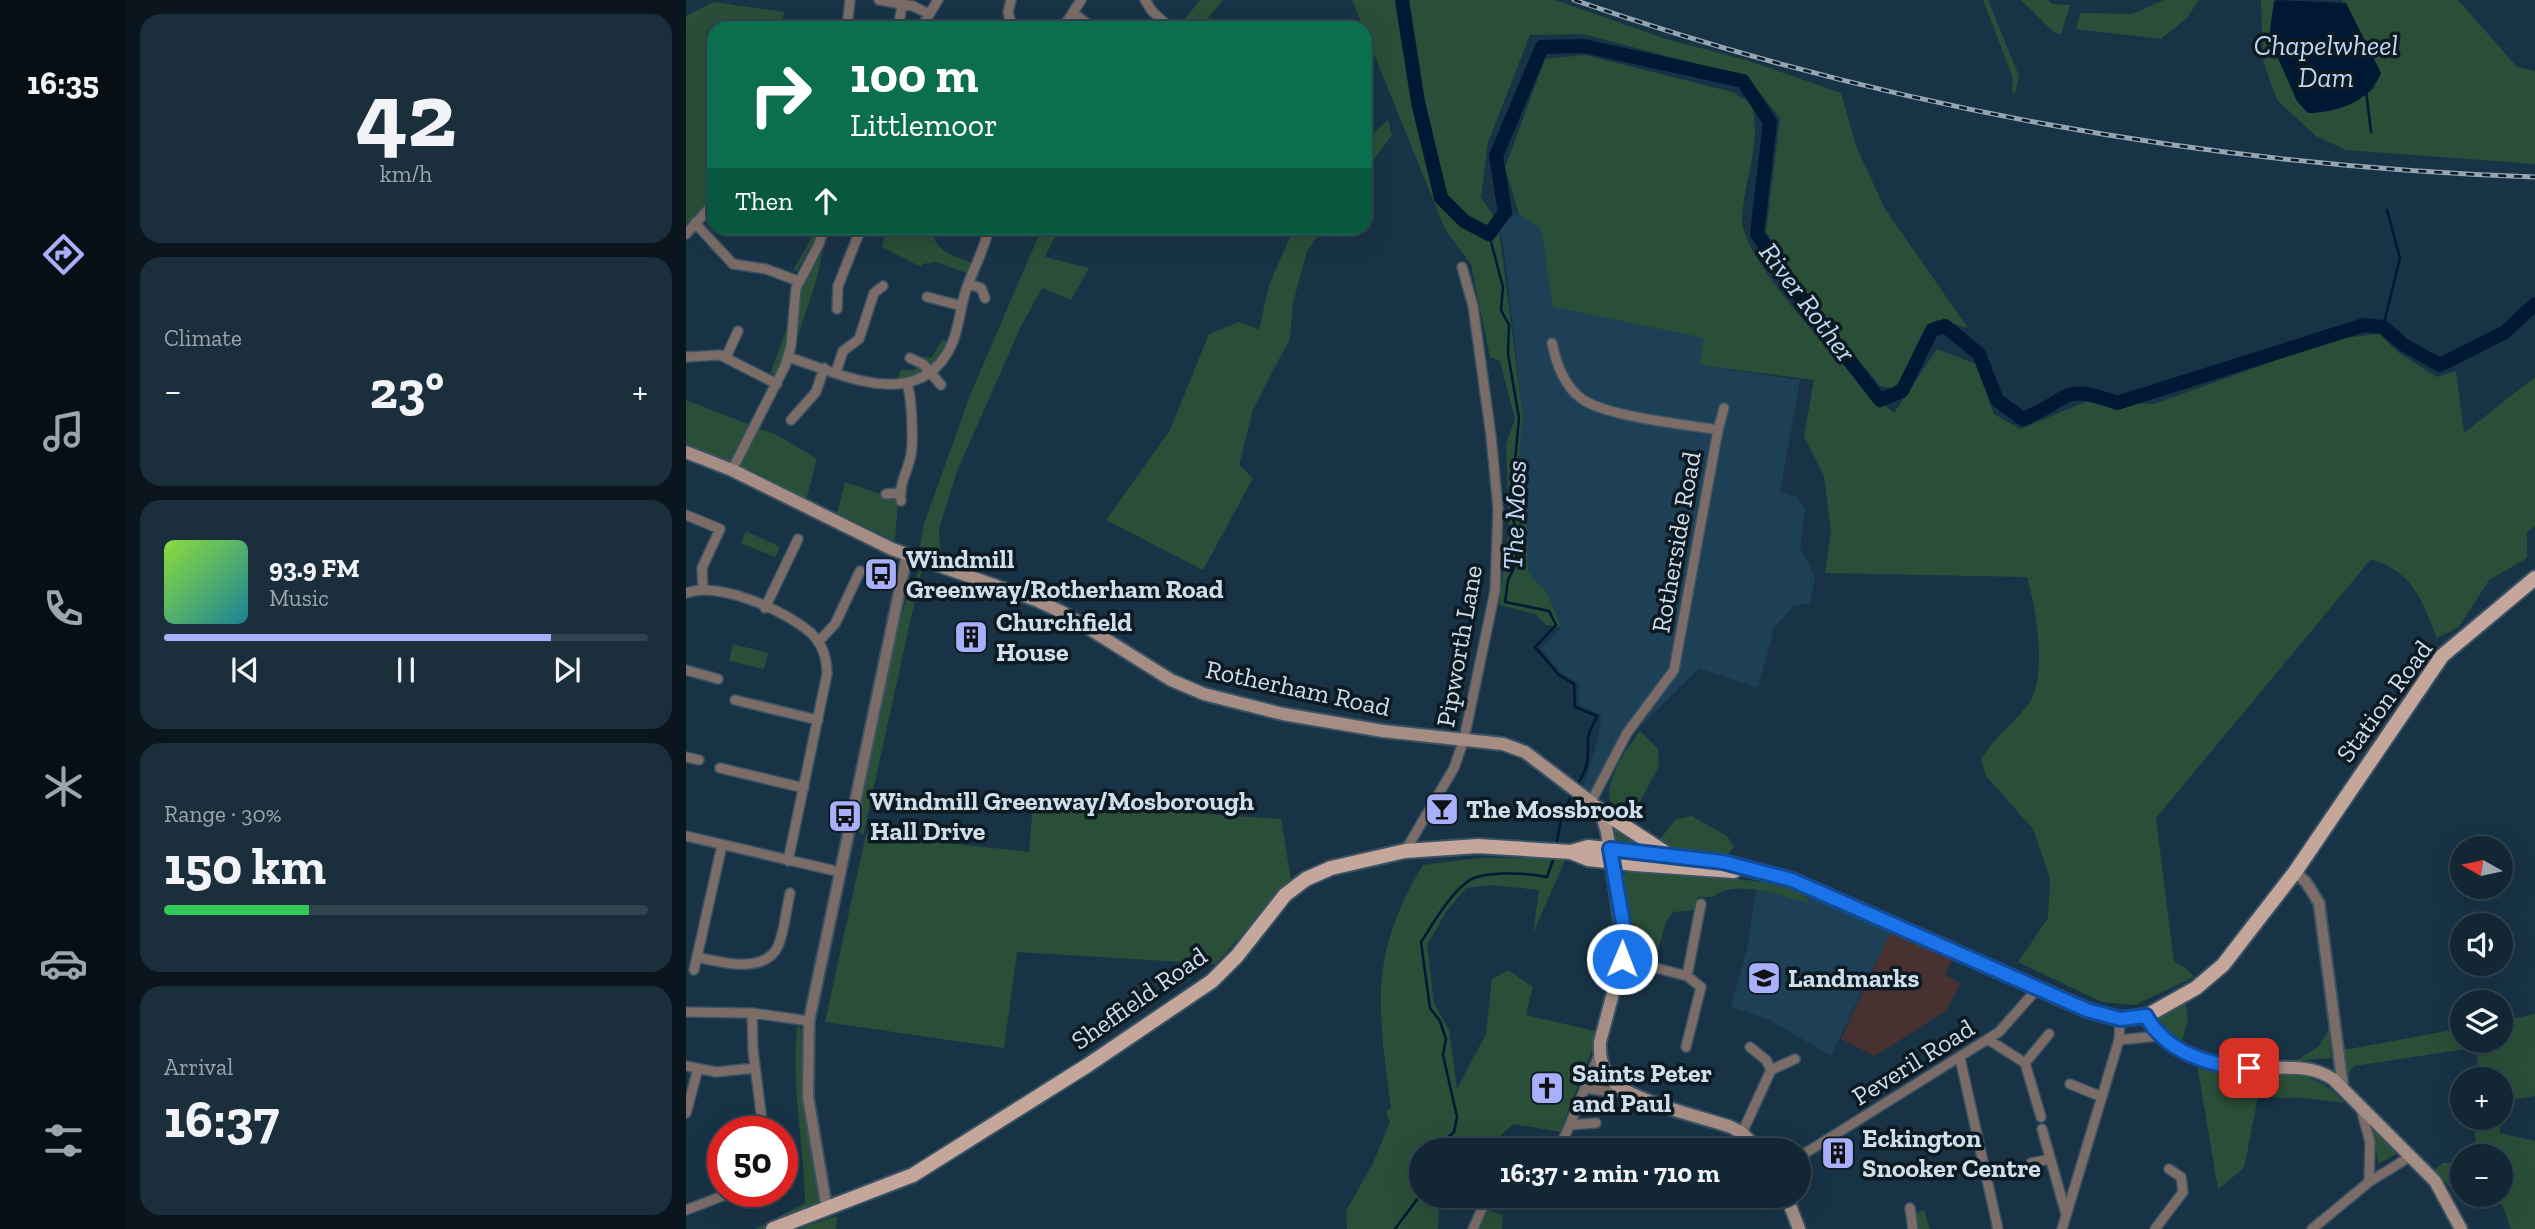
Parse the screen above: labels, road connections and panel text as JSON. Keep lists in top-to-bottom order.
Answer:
{
  "streets": {
    "main road": ["Rotherham Road", "Station Road", "Sheffield Road"],
    "street": ["Rotherside Road", "Pipworth Lane", "Peveril Road"]
  },
  "crossings": [
    ["Rotherside Road", "Rotherham Road"],
    ["Pipworth Lane", "Rotherham Road"],
    ["Pipworth Lane", "Sheffield Road"]
  ],
  "water": ["Chapelwheel Dam", "River Rother", "The Moss"],
  "places": {
    "bus stop": ["Windmill Greenway/Rotherham Road", "Windmill Greenway/Mosborough Hall Drive"],
    "building": ["Churchfield House", "Eckington Snooker Centre"],
    "bar": ["The Mossbrook"],
    "school or university": ["Landmarks"],
    "church": ["Saints Peter and Paul"]
  },
  "north": "left",
  "page": {
    "tabs": "16:35",
    "tile": [
      ["42", "km/h"],
      "Climate",
      ["Range · 30%", "150 km"],
      ["Arrival", "16:37"]
    ],
    "turn": ["100 m", "Littlemoor"],
    "then": "Then",
    "heat": ["−", "23°", "+"],
    "song": ["93.9 FM", "Music"],
    "map_buttons": ["+", "−"],
    "limit": "50",
    "trip": "16:37 · 2 min · 710 m"
  }
}
